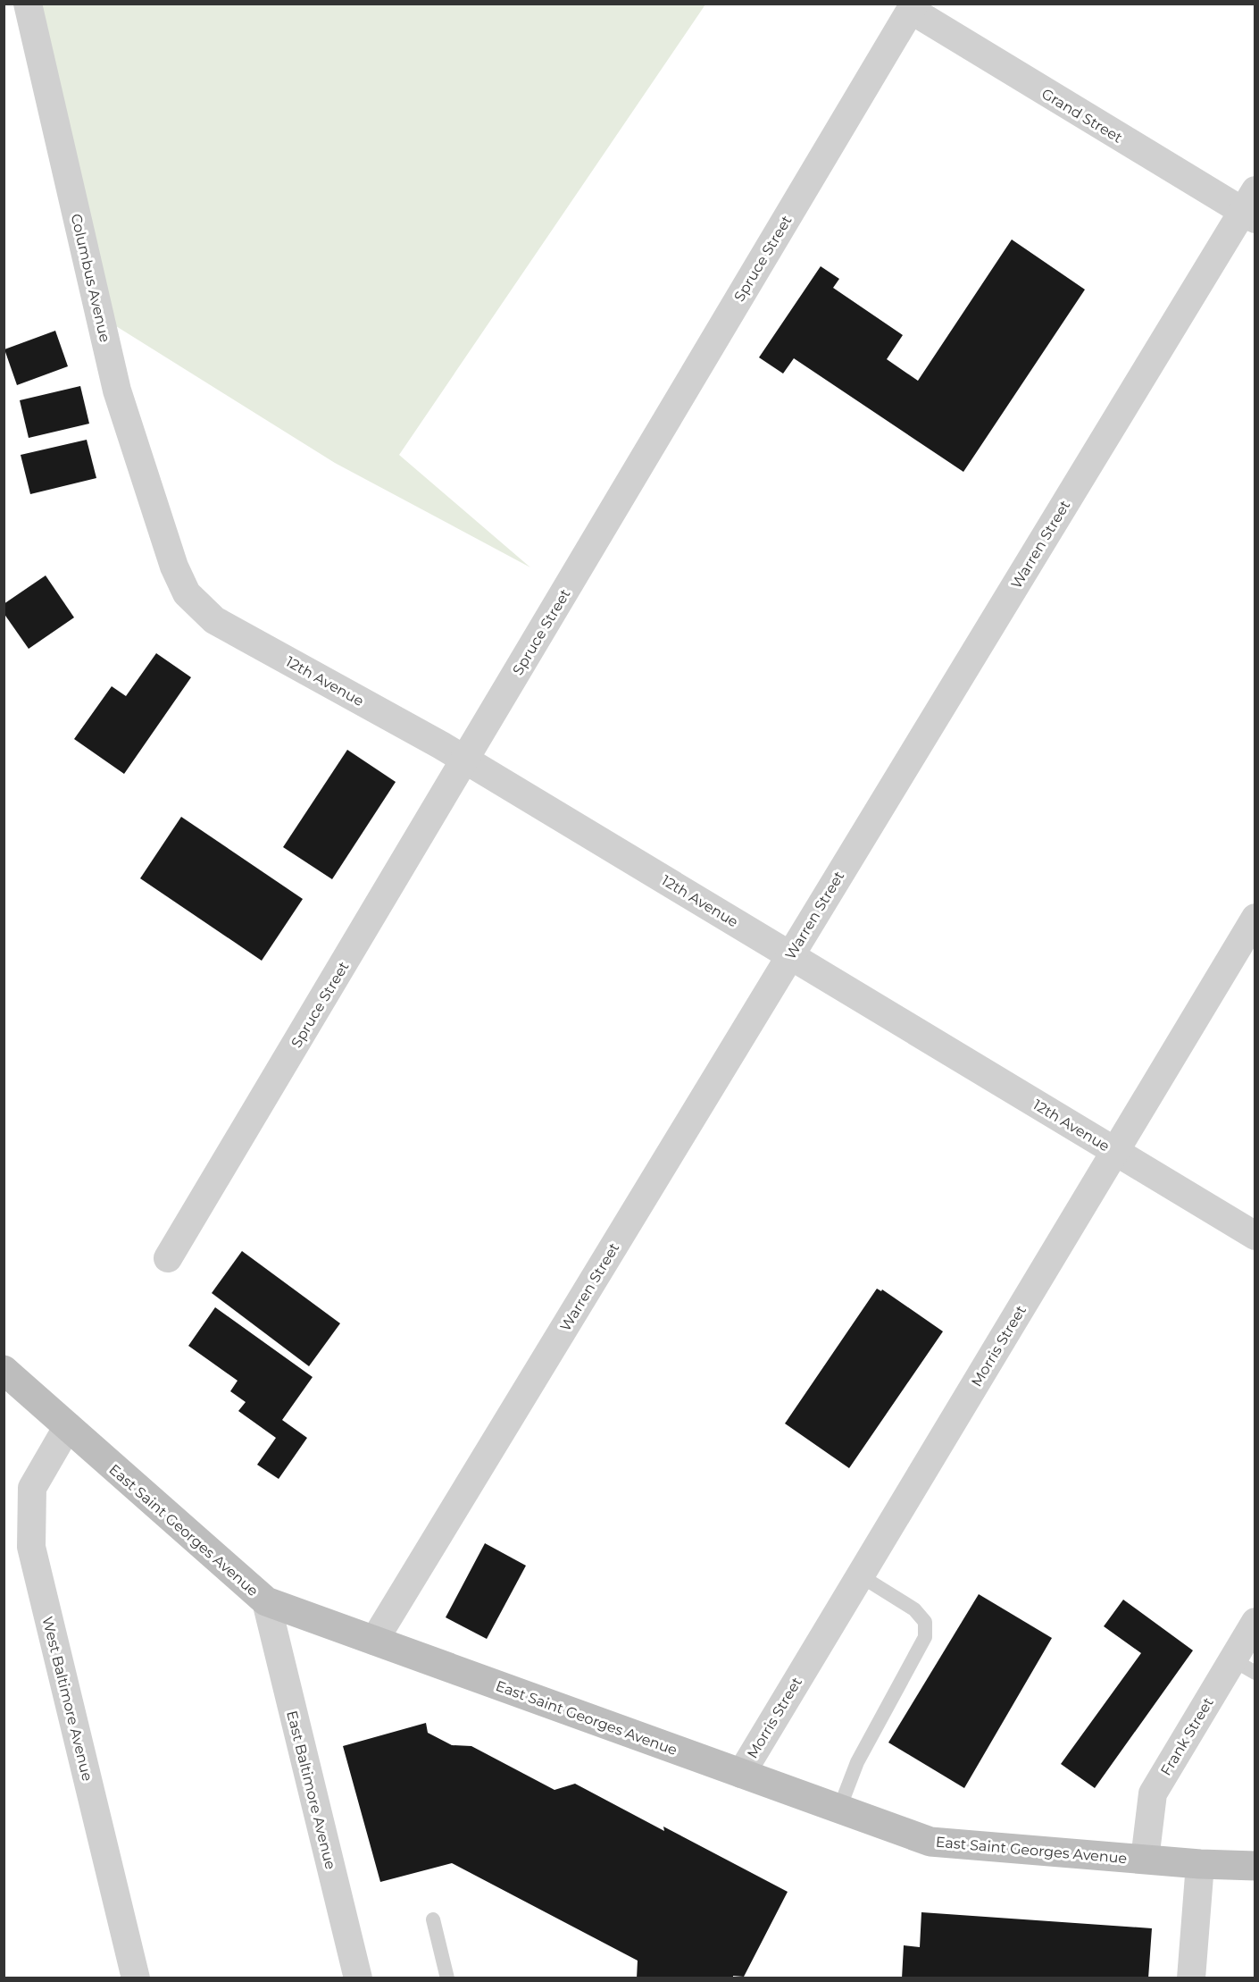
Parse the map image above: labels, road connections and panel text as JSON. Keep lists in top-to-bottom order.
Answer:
{
  "streets": {
    "main road": ["East Saint Georges Avenue"],
    "street": [
      "Grand Street",
      "Spruce Street",
      "Columbus Avenue",
      "Warren Street",
      "12th Avenue",
      "Morris Street",
      "West Baltimore Avenue",
      "Frank Street",
      "East Baltimore Avenue"
    ]
  },
  "crossings": [
    ["Grand Street", "Spruce Street"],
    ["Grand Street", "Warren Street"],
    ["Spruce Street", "12th Avenue"],
    ["Columbus Avenue", "12th Avenue"],
    ["Warren Street", "12th Avenue"],
    ["Warren Street", "East Saint Georges Avenue"],
    ["12th Avenue", "Morris Street"],
    ["Morris Street", "East Saint Georges Avenue"],
    ["East Saint Georges Avenue", "West Baltimore Avenue"],
    ["East Saint Georges Avenue", "Frank Street"],
    ["East Saint Georges Avenue", "East Baltimore Avenue"]
  ]
}
